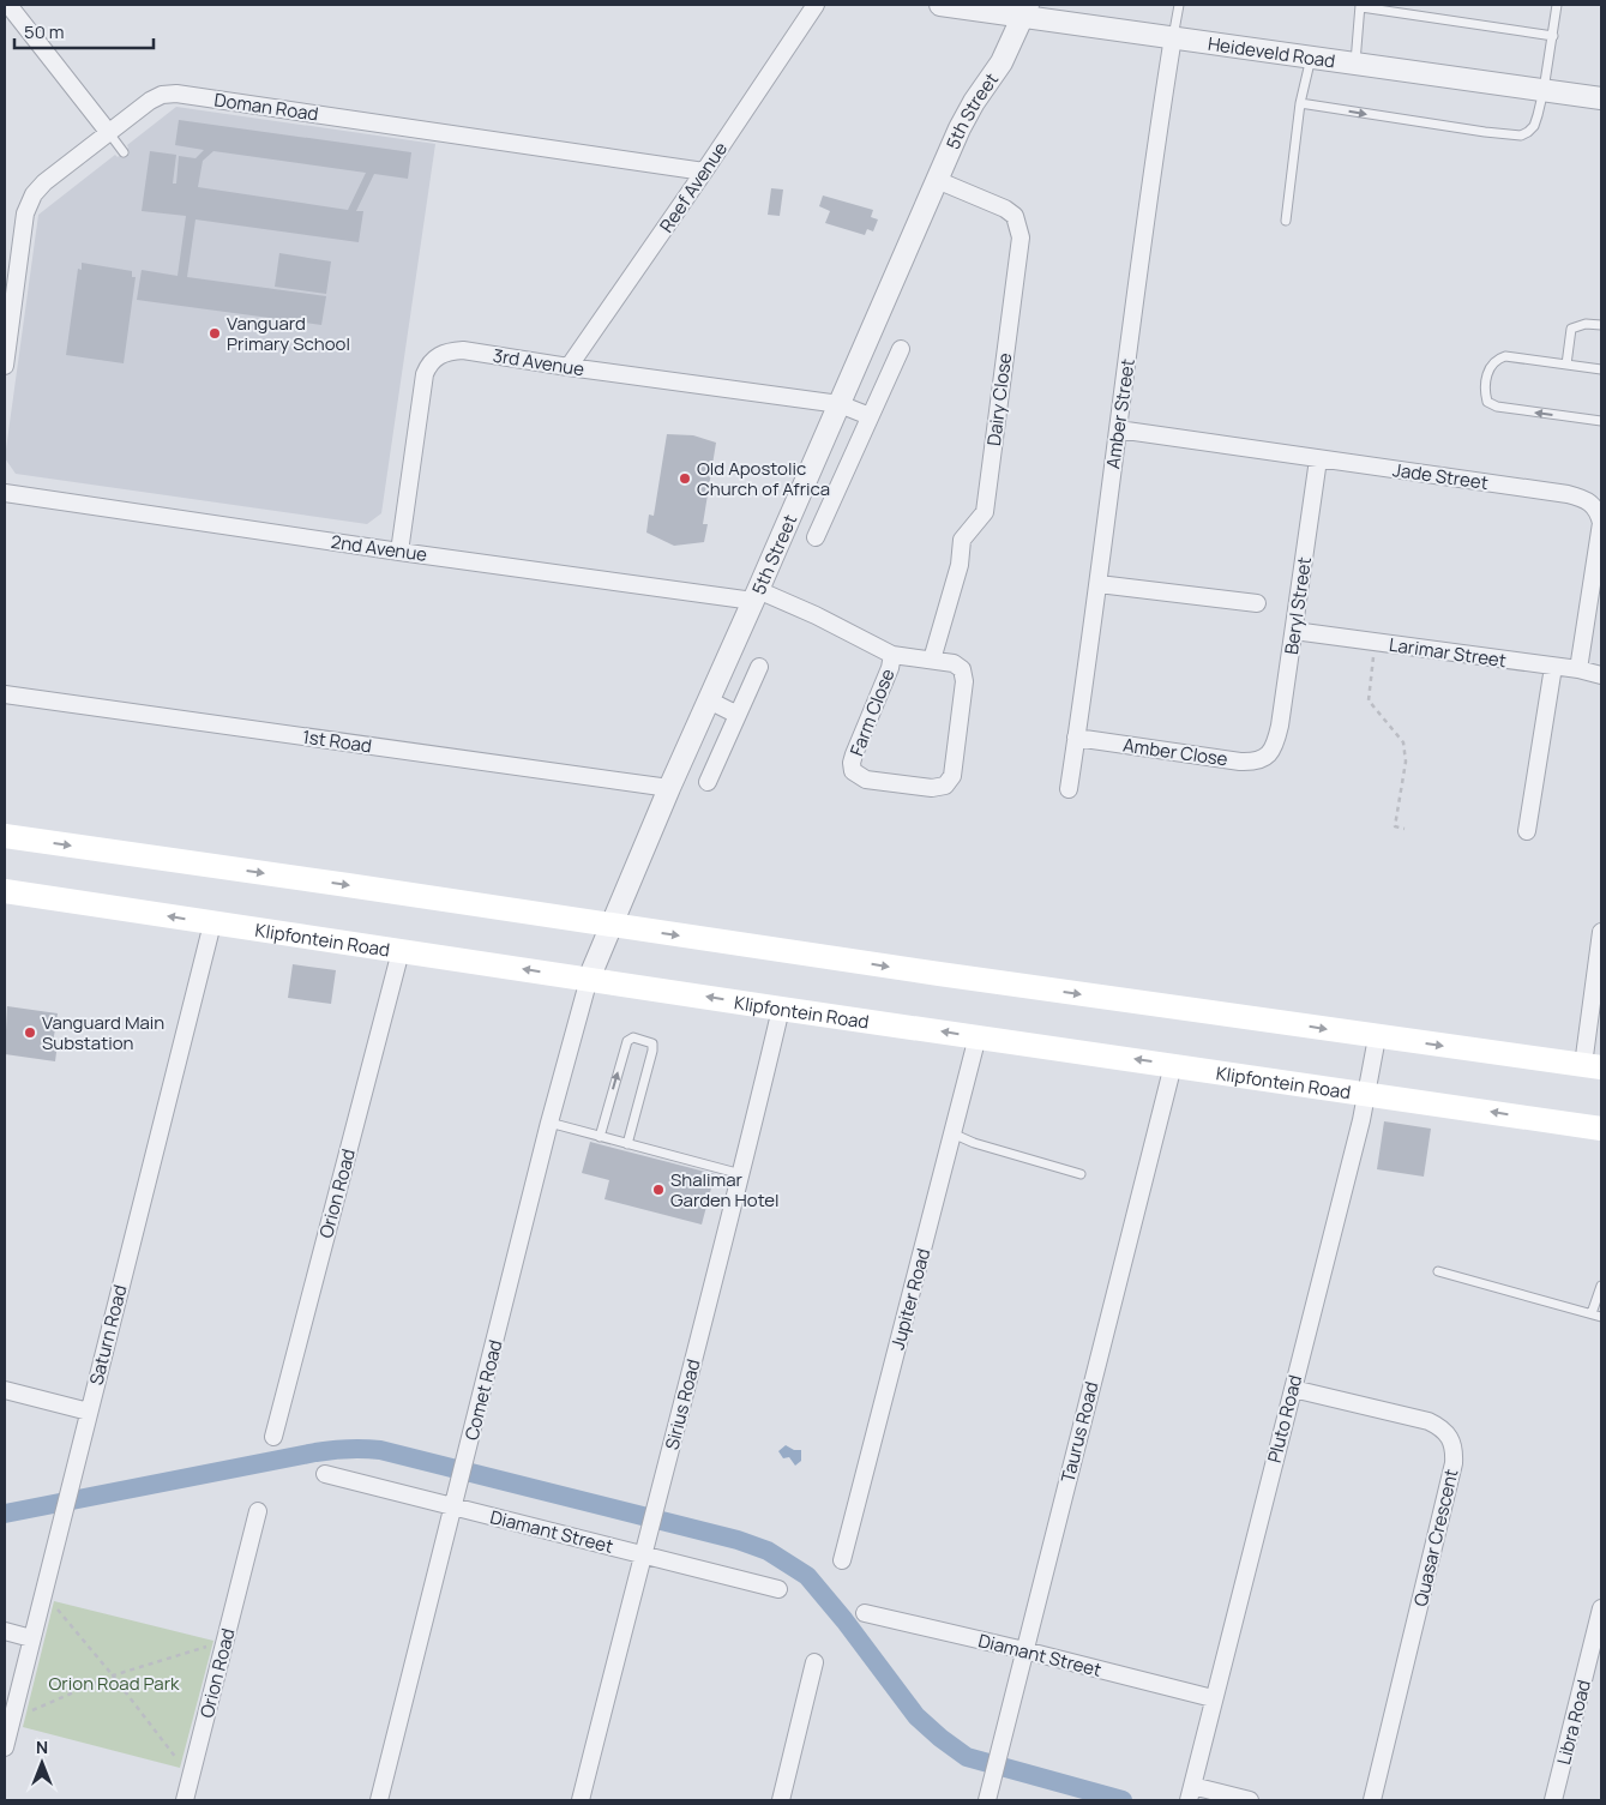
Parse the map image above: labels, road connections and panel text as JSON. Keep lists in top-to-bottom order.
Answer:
{
  "streets": {
    "main road": ["Klipfontein Road"],
    "street": [
      "Heideveld Road",
      "Doman Road",
      "5th Street",
      "Reef Avenue",
      "3rd Avenue",
      "Dairy Close",
      "Amber Street",
      "Jade Street",
      "2nd Avenue",
      "Beryl Street",
      "Larimar Street",
      "Farm Close",
      "1st Road",
      "Amber Close",
      "Orion Road",
      "Jupiter Road",
      "Saturn Road",
      "Comet Road",
      "Sirius Road",
      "Pluto Road",
      "Taurus Road",
      "Diamant Street",
      "Quasar Crescent",
      "Libra Road"
    ]
  },
  "crossings": [
    ["Heideveld Road", "5th Street"],
    ["Heideveld Road", "Amber Street"],
    ["Doman Road", "Reef Avenue"],
    ["5th Street", "3rd Avenue"],
    ["5th Street", "Dairy Close"],
    ["5th Street", "2nd Avenue"],
    ["5th Street", "Farm Close"],
    ["5th Street", "1st Road"],
    ["5th Street", "Klipfontein Road"],
    ["5th Street", "Comet Road"],
    ["Reef Avenue", "3rd Avenue"],
    ["3rd Avenue", "2nd Avenue"],
    ["Dairy Close", "Farm Close"],
    ["Amber Street", "Jade Street"],
    ["Amber Street", "Amber Close"],
    ["Jade Street", "Beryl Street"],
    ["Jade Street", "Larimar Street"],
    ["2nd Avenue", "Farm Close"],
    ["Beryl Street", "Larimar Street"],
    ["Beryl Street", "Amber Close"],
    ["Klipfontein Road", "Orion Road"],
    ["Klipfontein Road", "Jupiter Road"],
    ["Klipfontein Road", "Saturn Road"],
    ["Klipfontein Road", "Comet Road"],
    ["Klipfontein Road", "Sirius Road"],
    ["Klipfontein Road", "Pluto Road"],
    ["Klipfontein Road", "Taurus Road"],
    ["Comet Road", "Diamant Street"],
    ["Sirius Road", "Diamant Street"],
    ["Pluto Road", "Diamant Street"],
    ["Pluto Road", "Quasar Crescent"],
    ["Taurus Road", "Diamant Street"]
  ],
  "parks": ["Orion Road Park"],
  "places": [
    "Vanguard Primary School",
    "Old Apostolic Church of Africa",
    "Vanguard Main Substation",
    "Shalimar Garden Hotel"
  ],
  "scale_bar": "50 m",
  "north": "top"
}
